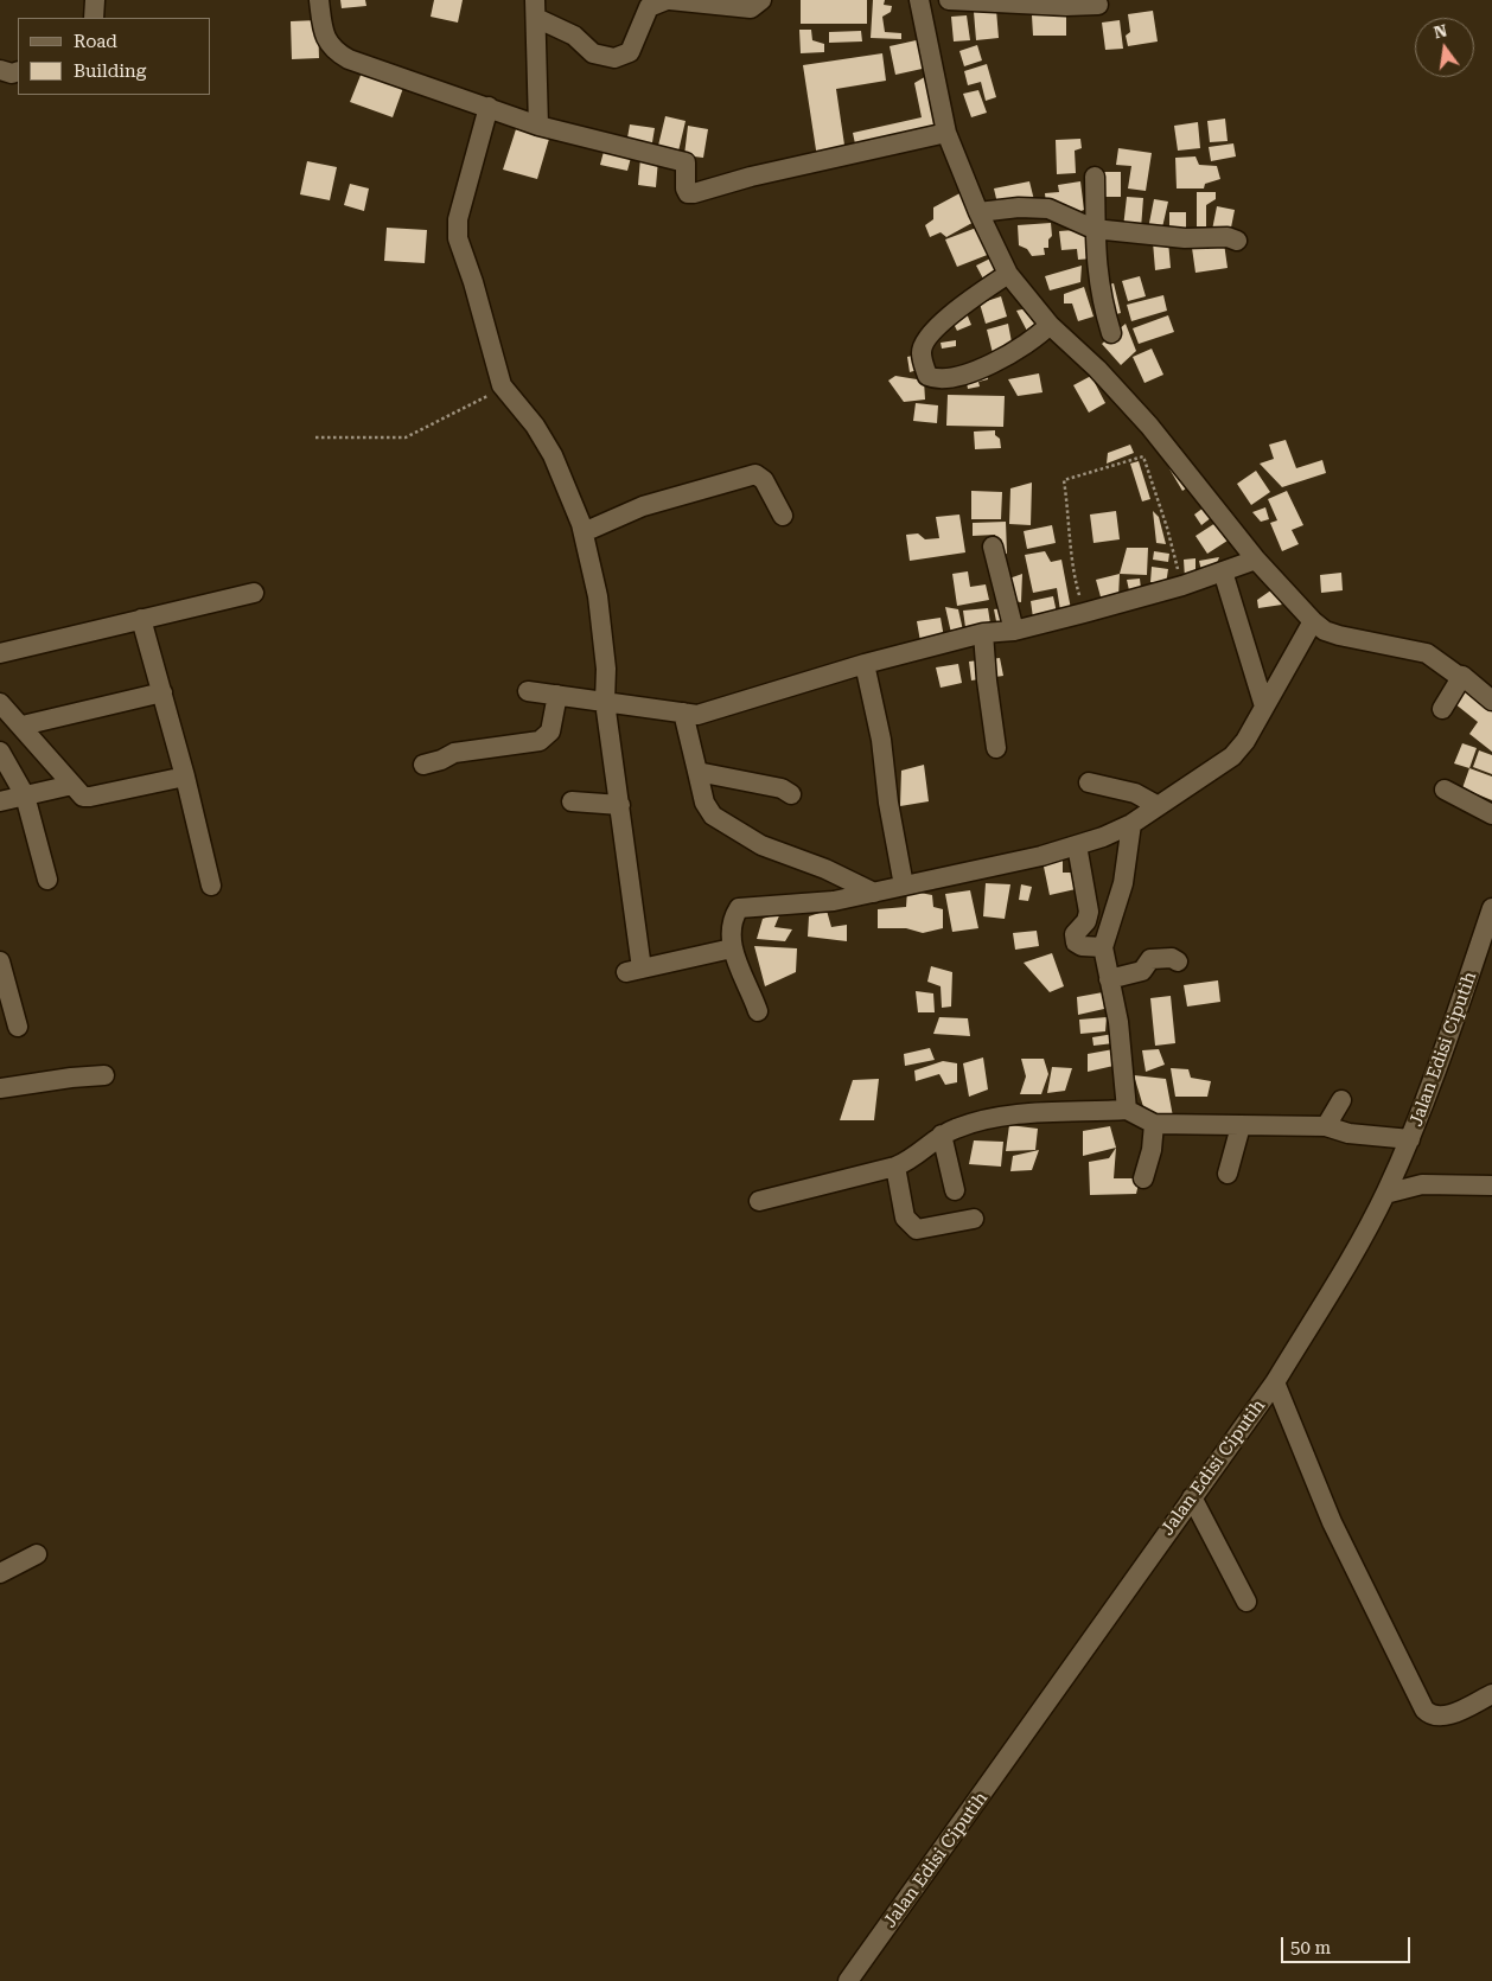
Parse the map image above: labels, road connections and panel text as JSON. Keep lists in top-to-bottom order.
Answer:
{
  "streets": {
    "street": ["Jalan Edisi Ciputih"]
  },
  "legend": ["Road", "Building"],
  "scale_bar": "50 m",
  "north": "top"
}
